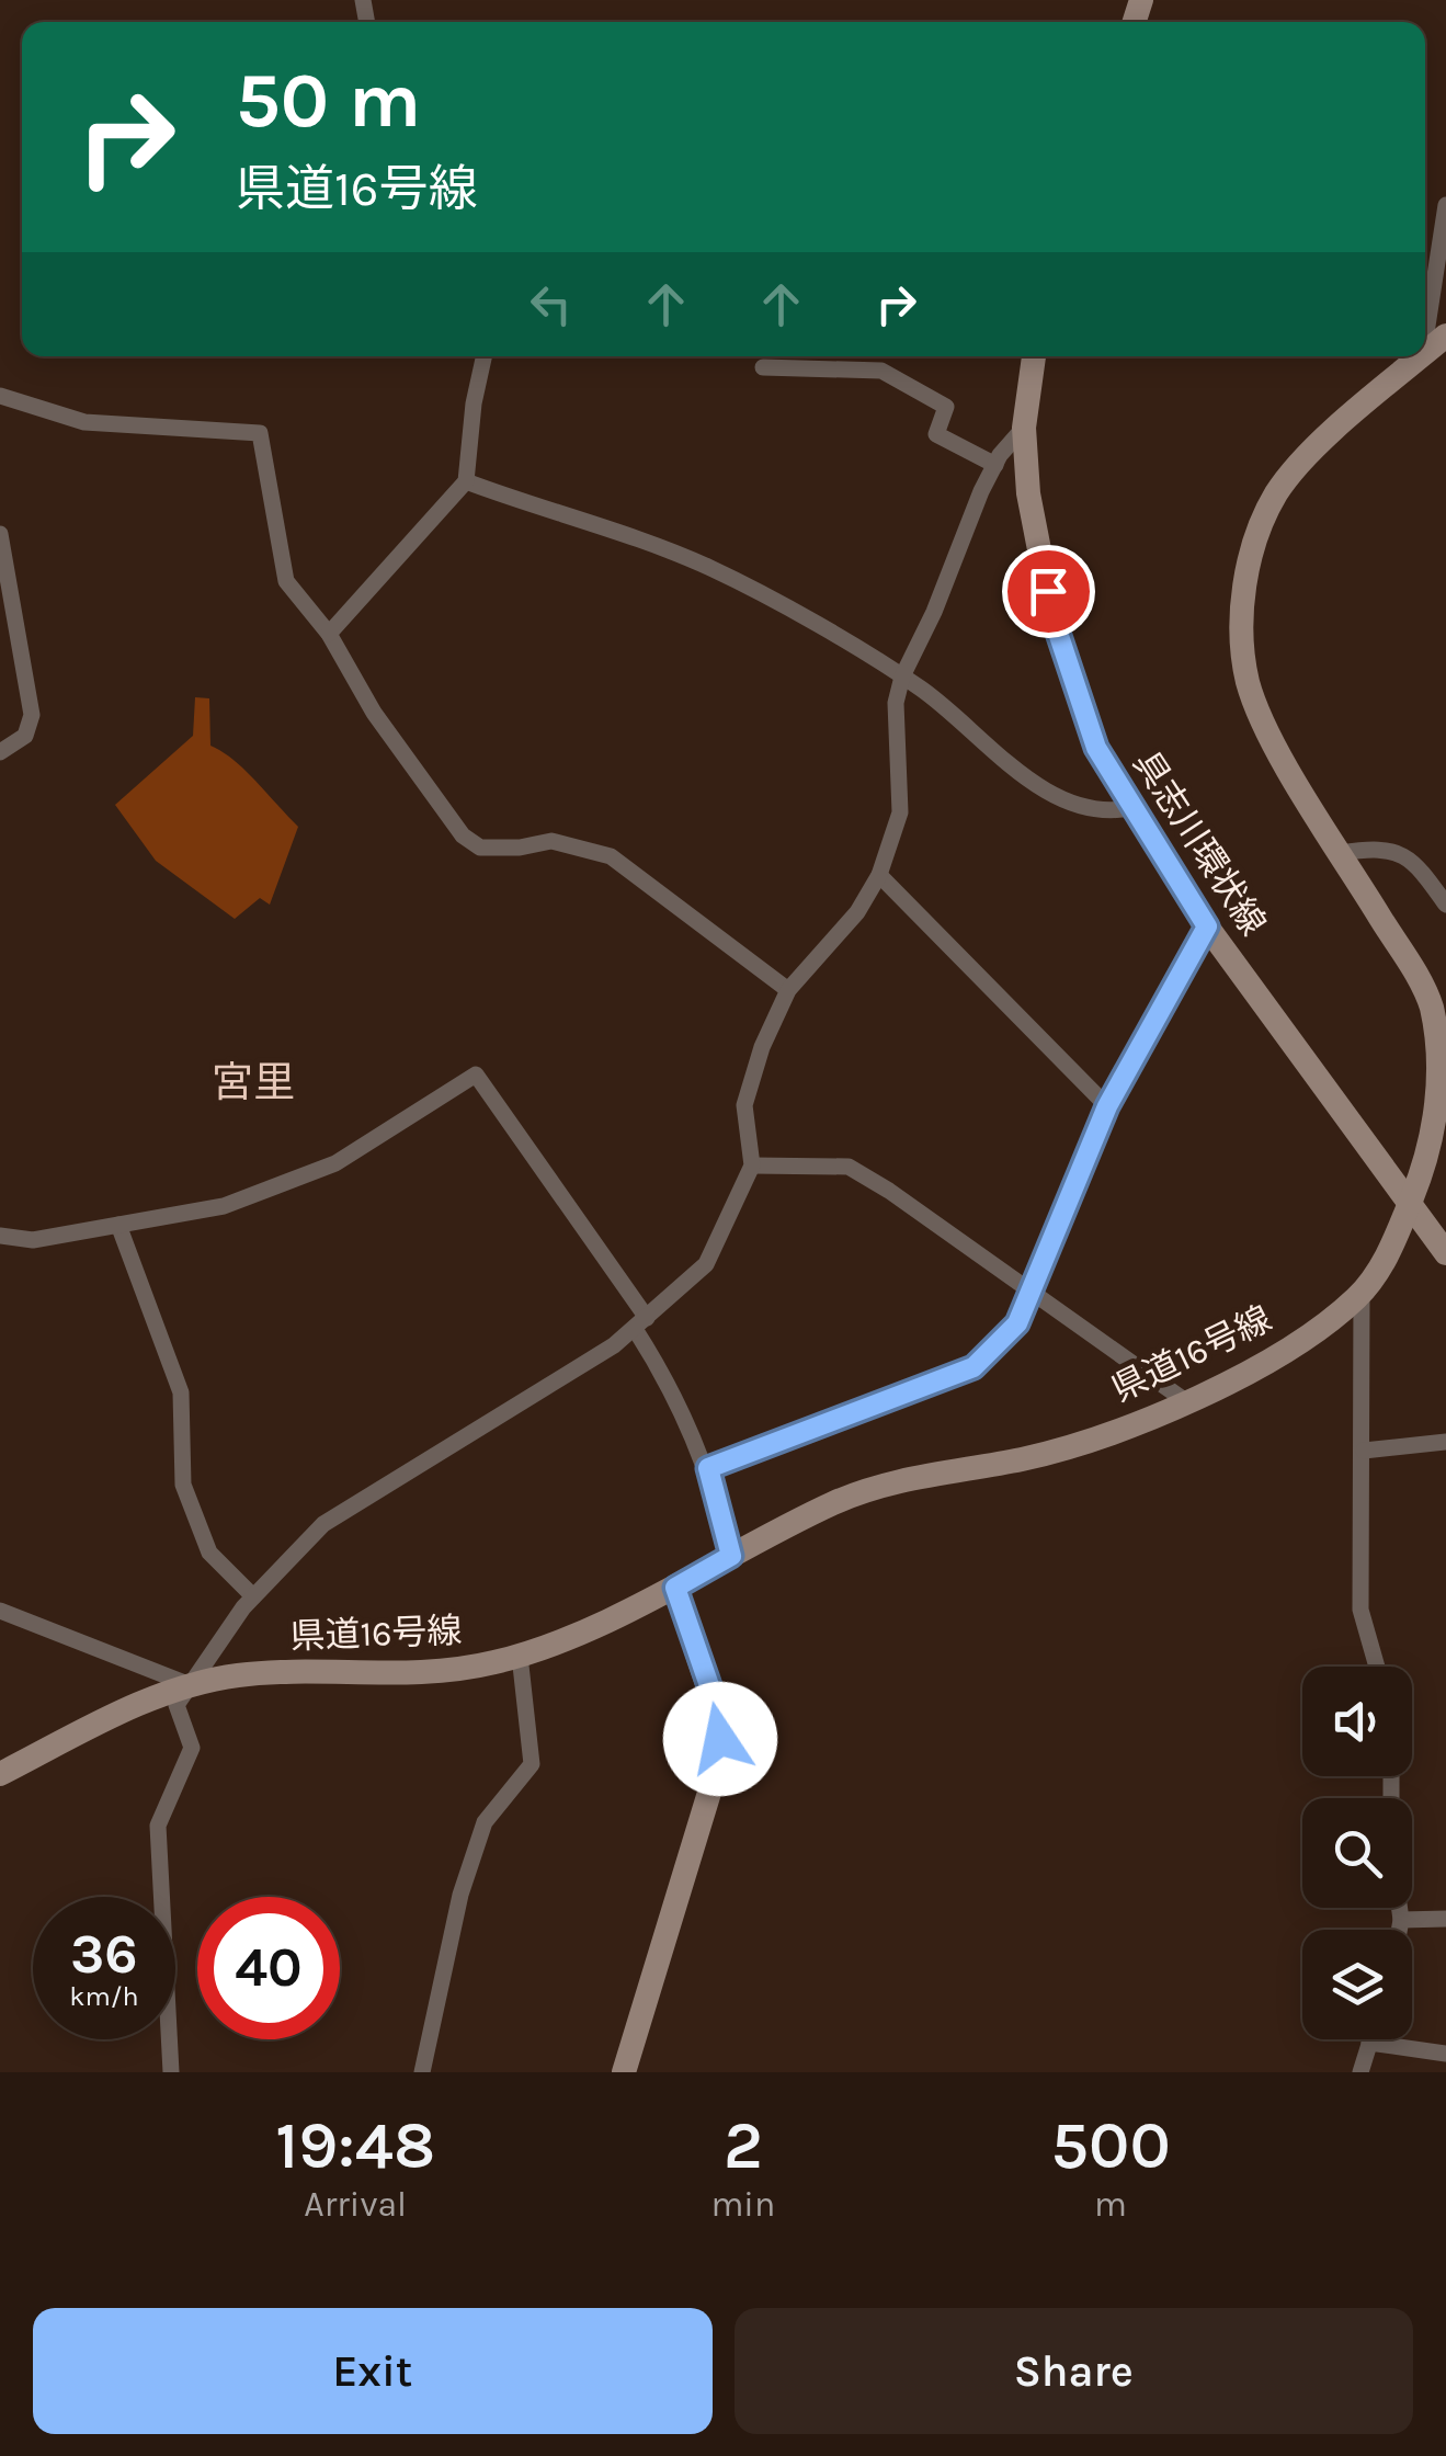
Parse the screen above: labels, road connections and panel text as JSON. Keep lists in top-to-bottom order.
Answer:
{
  "streets": {
    "main road": ["具志川環状線", "県道16号線"]
  },
  "crossings": [
    ["具志川環状線", "県道16号線"]
  ],
  "districts": ["宮里"],
  "page": {
    "turn": ["50 m", "県道16号線"],
    "speed": "36 km/h",
    "limit": "40",
    "eta": [
      "19:48",
      "Arrival",
      "2",
      "min",
      "500",
      "m"
    ],
    "buttons": ["Exit", "Share"]
  }
}
